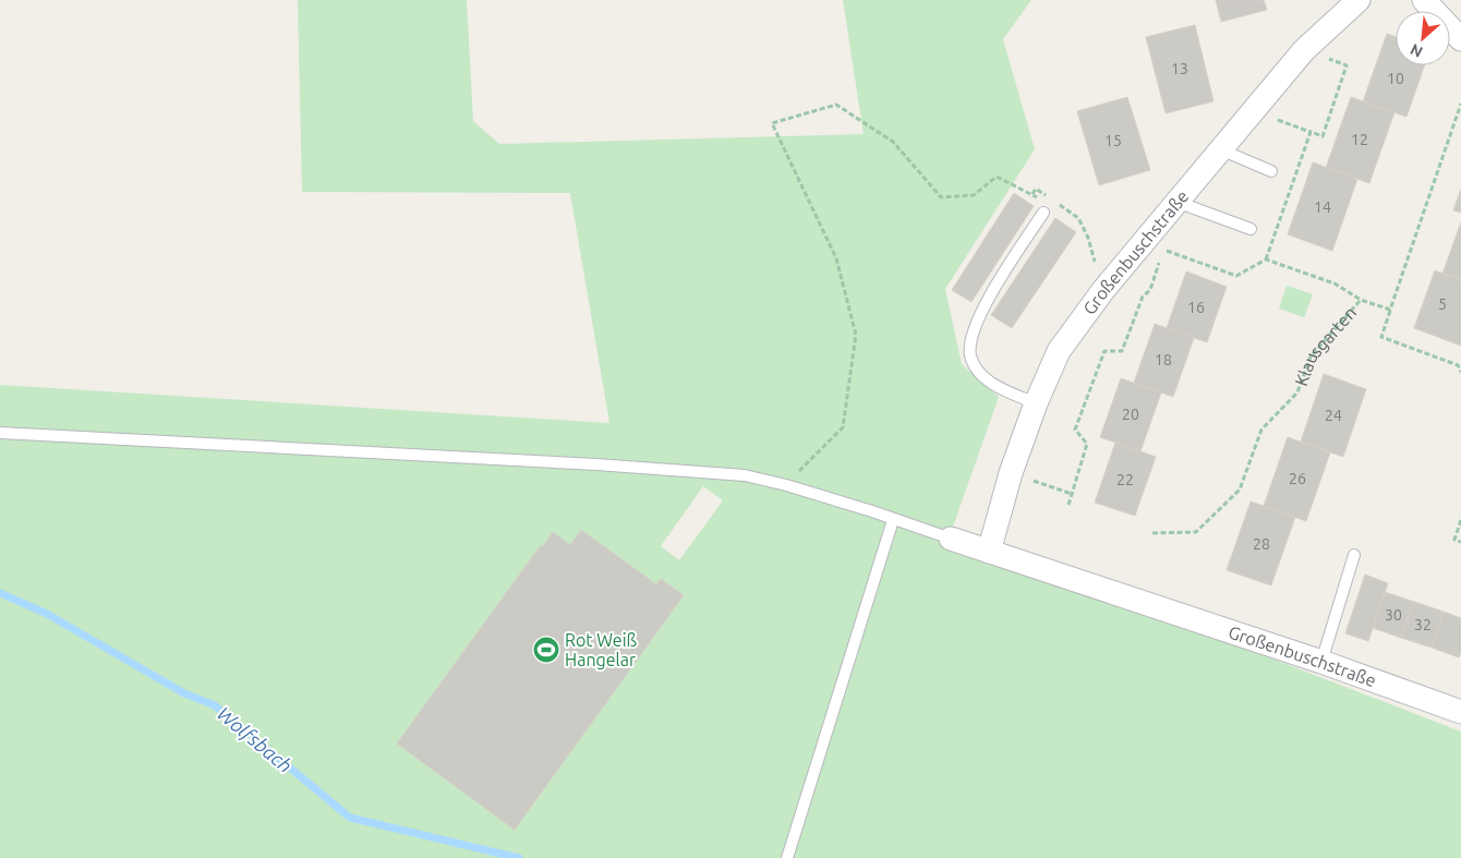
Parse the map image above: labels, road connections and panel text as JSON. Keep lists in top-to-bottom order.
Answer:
{
  "streets": {
    "street": ["Großenbuschstraße"],
    "path": ["Klausgarten"]
  },
  "water": ["Wolfsbach"],
  "places": {
    "sports": ["Rot Weiß Hangelar"]
  },
  "house_numbers": [
    "13",
    "10",
    "12",
    "15",
    "14",
    "5",
    "16",
    "18",
    "20",
    "24",
    "26",
    "22",
    "28",
    "30",
    "32"
  ],
  "north": "bottom left"
}
